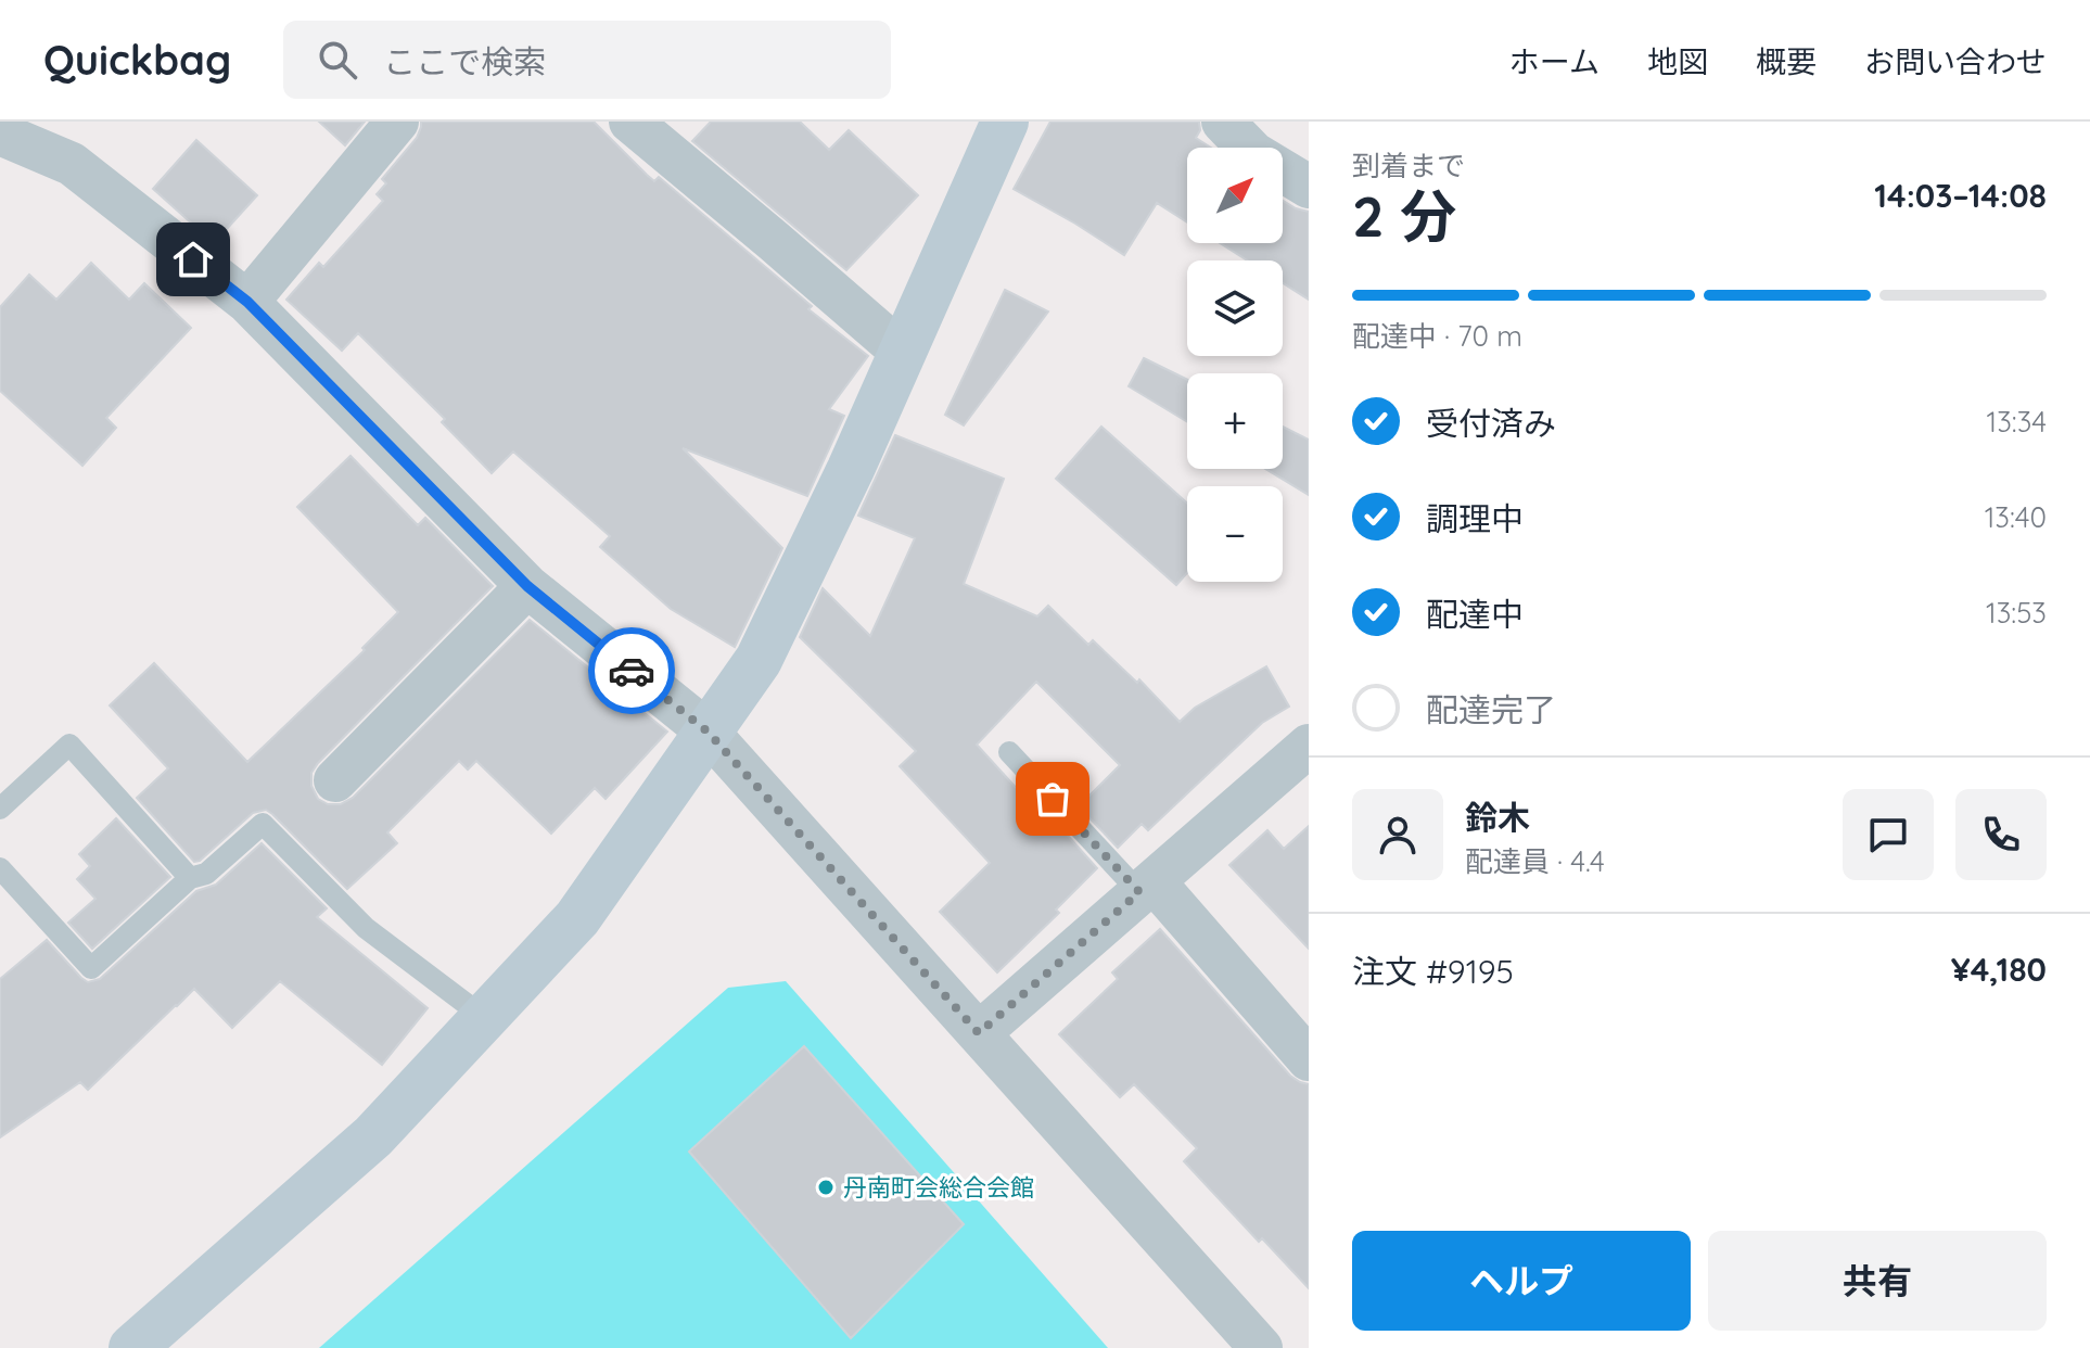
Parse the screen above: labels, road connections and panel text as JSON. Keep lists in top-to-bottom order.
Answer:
{
  "places": ["丹南町会総合会館"],
  "north": "top right",
  "page": {
    "header": "Quickbag",
    "search": "ここで検索",
    "nav": [
      "ホーム",
      "地図",
      "概要",
      "お問い合わせ"
    ],
    "heading": ["2 分", "到着まで", "14:03–14:08"],
    "panel": [
      "鈴木",
      "配達員 · 4.4",
      "注文 #9195",
      "¥4,180"
    ],
    "map_buttons": ["+", "−"],
    "bar": "配達中 · 70 m",
    "list": [
      ["受付済み", "13:34"],
      ["調理中", "13:40"],
      ["配達中", "13:53"],
      "配達完了"
    ],
    "buttons": ["ヘルプ", "共有"]
  }
}
